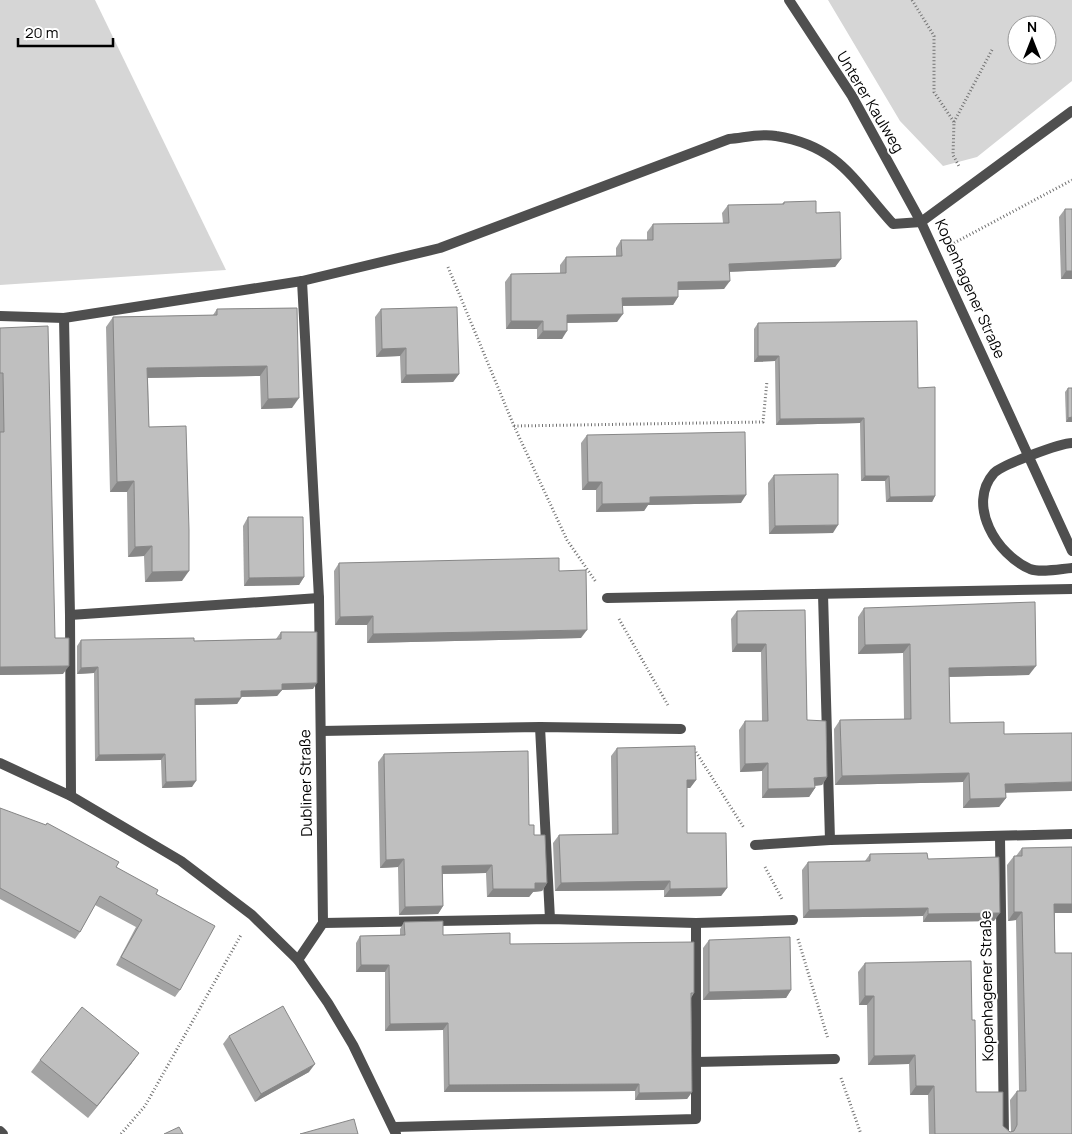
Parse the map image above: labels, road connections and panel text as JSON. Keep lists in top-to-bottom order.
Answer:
{
  "streets": {
    "street": ["Unterer Kaulweg", "Kopenhagener Straße", "Dubliner Straße"]
  },
  "crossings": [
    ["Unterer Kaulweg", "Kopenhagener Straße"]
  ],
  "scale_bar": "20 m",
  "north": "top"
}
